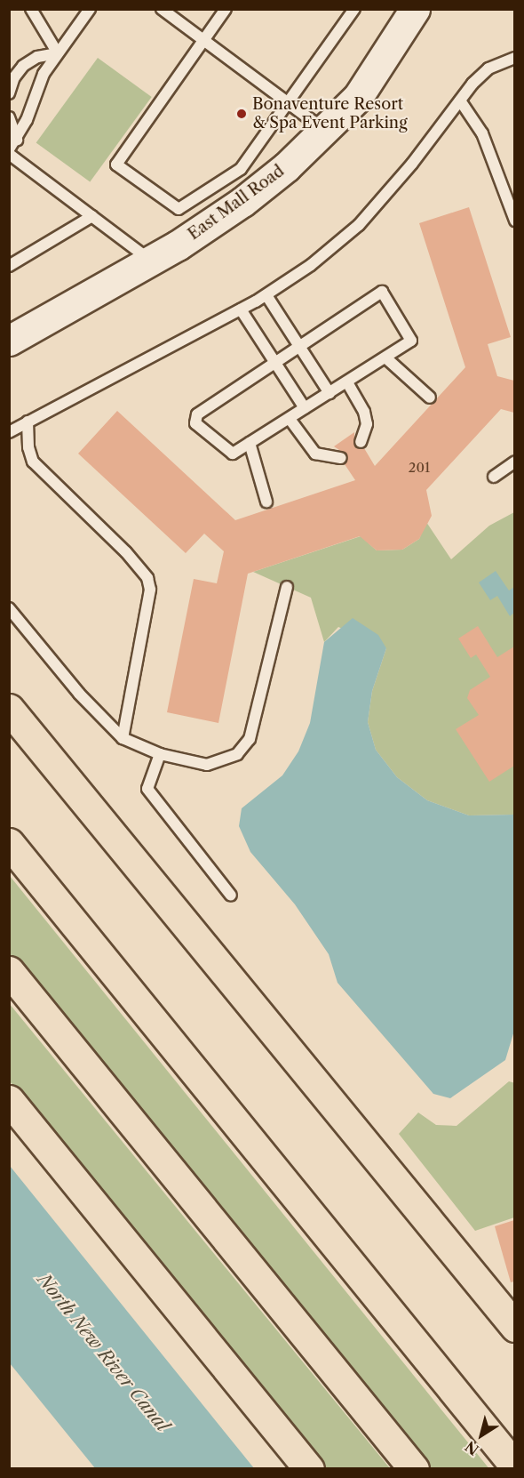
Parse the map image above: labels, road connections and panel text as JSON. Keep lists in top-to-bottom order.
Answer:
{
  "streets": {
    "street": ["East Mall Road"]
  },
  "water": ["North New River Canal"],
  "places": ["Bonaventure Resort & Spa Event Parking"],
  "house_numbers": ["201"],
  "north": "bottom left"
}
